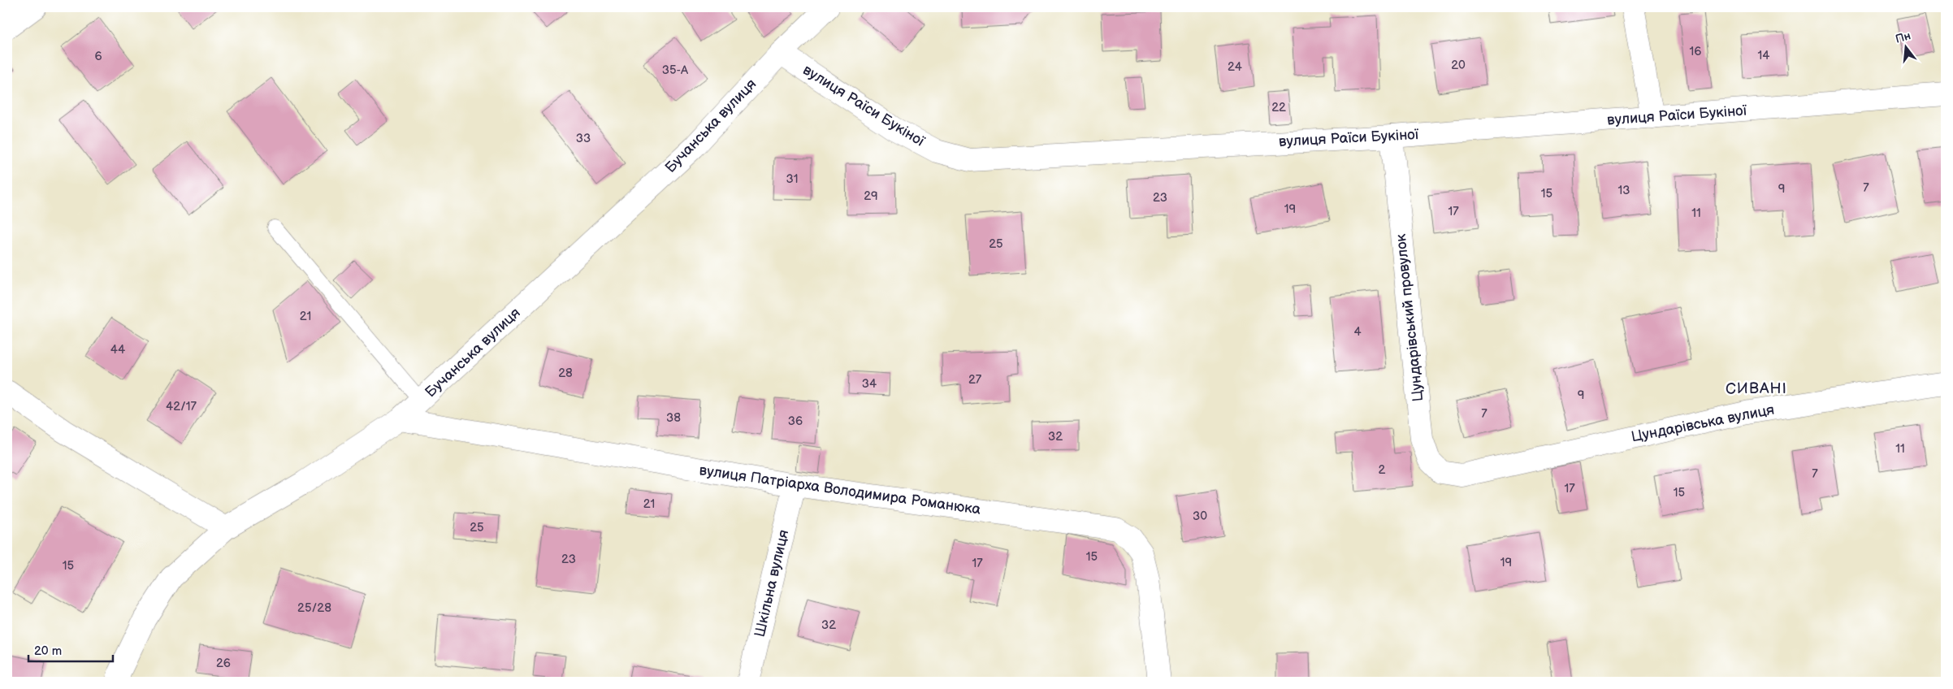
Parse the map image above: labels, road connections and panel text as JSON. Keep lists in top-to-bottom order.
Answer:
{
  "streets": {
    "street": [
      "вулиця Раїси Букіної",
      "Бучанська вулиця",
      "Цундарівський провулок",
      "Цундарівська вулиця",
      "вулиця Патріарха Володимира Романюка",
      "Шкільна вулиця"
    ]
  },
  "crossings": [
    ["вулиця Раїси Букіної", "Бучанська вулиця"],
    ["вулиця Раїси Букіної", "Цундарівський провулок"],
    ["Бучанська вулиця", "вулиця Патріарха Володимира Романюка"],
    ["Цундарівський провулок", "Цундарівська вулиця"],
    ["вулиця Патріарха Володимира Романюка", "Шкільна вулиця"]
  ],
  "districts": ["СИВАНІ"],
  "house_numbers": [
    "16",
    "14",
    "6",
    "20",
    "24",
    "35-А",
    "22",
    "33",
    "31",
    "7",
    "9",
    "13",
    "15",
    "29",
    "23",
    "19",
    "17",
    "11",
    "25",
    "21",
    "4",
    "44",
    "28",
    "27",
    "34",
    "9",
    "42/17",
    "7",
    "38",
    "36",
    "32",
    "11",
    "2",
    "7",
    "17",
    "15",
    "21",
    "30",
    "25",
    "15",
    "23",
    "19",
    "17",
    "15",
    "25/28",
    "32",
    "26"
  ],
  "scale_bar": "20 m",
  "north": "top"
}
